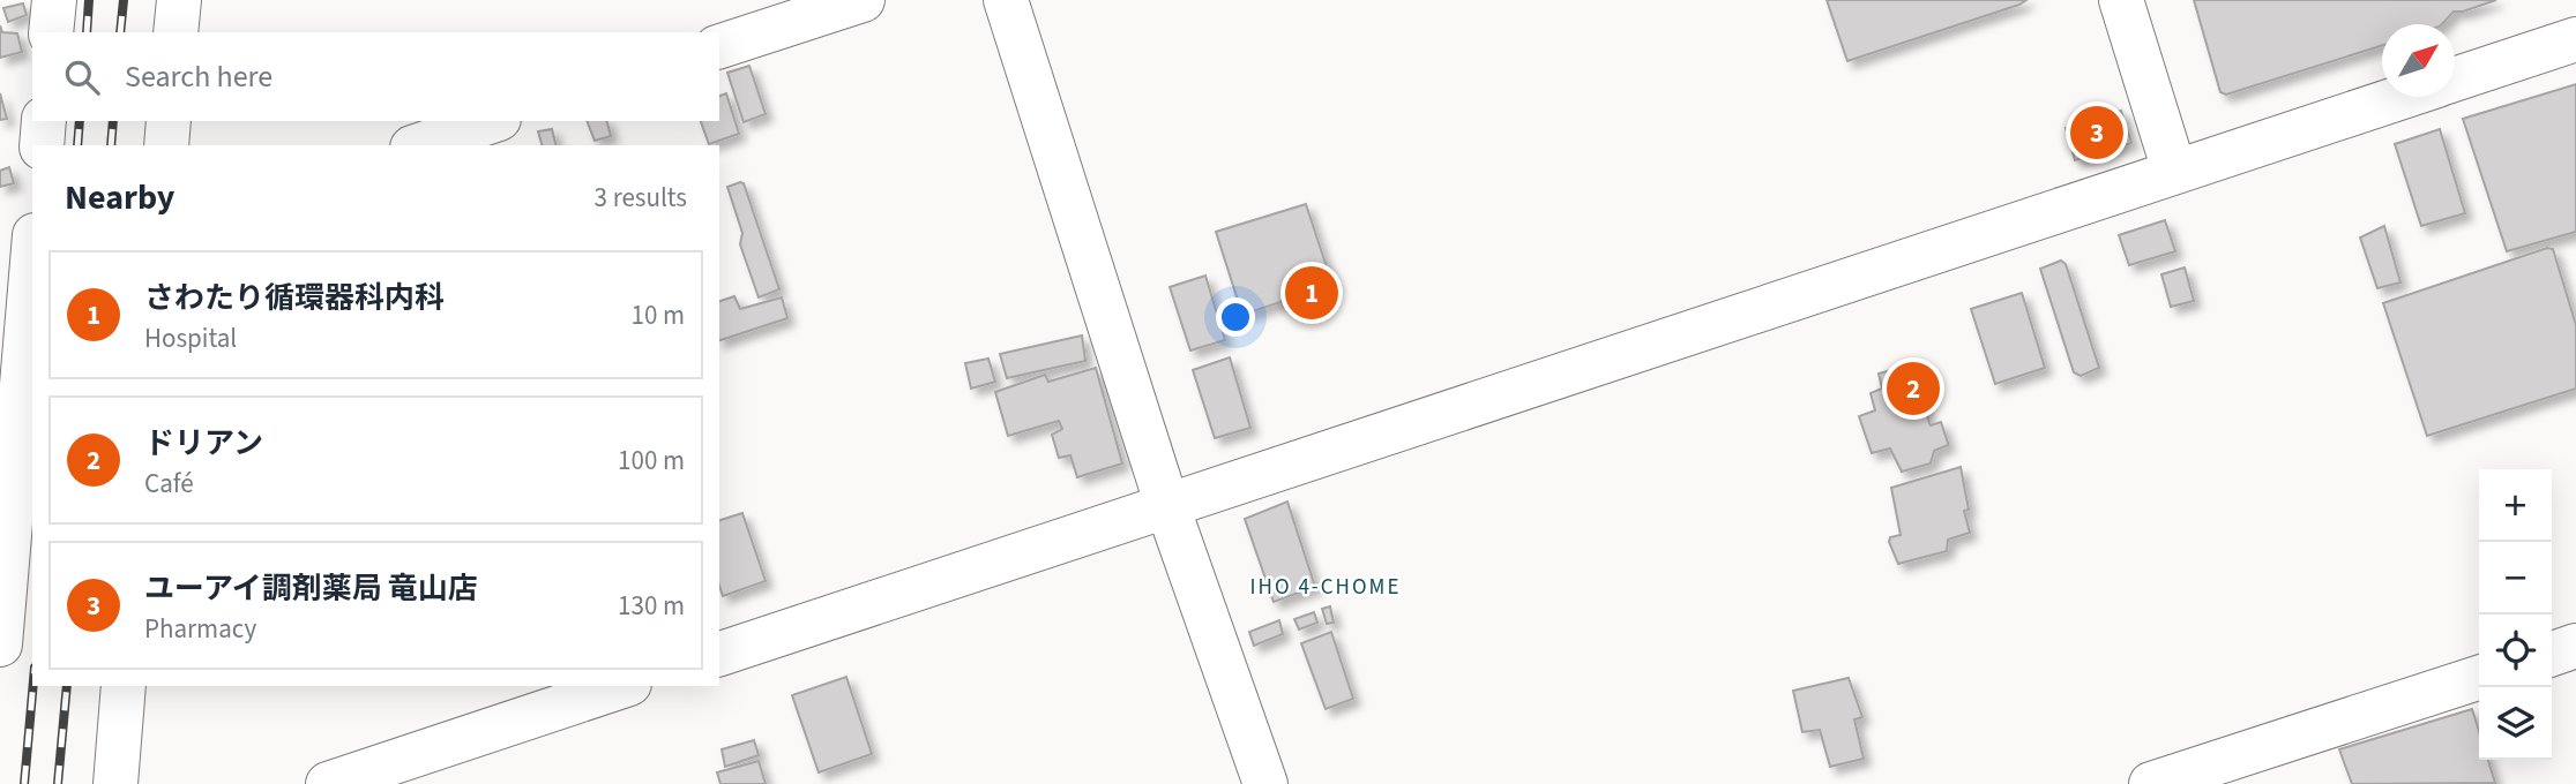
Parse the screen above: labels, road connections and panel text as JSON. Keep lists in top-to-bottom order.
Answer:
{
  "districts": ["IHO 4-CHOME"],
  "north": "top right",
  "page": {
    "search": "Search here",
    "pins": ["3", "1", "2"],
    "heading": ["Nearby", "3 results"],
    "list": [
      {
        "mark": "1",
        "name": "さわたり循環器科内科",
        "note": "Hospital",
        "value": "10 m"
      },
      {
        "mark": "2",
        "name": "ドリアン",
        "note": "Café",
        "value": "100 m"
      },
      {
        "mark": "3",
        "name": "ユーアイ調剤薬局 竜山店",
        "note": "Pharmacy",
        "value": "130 m"
      }
    ],
    "map_buttons": ["+", "−"]
  }
}
